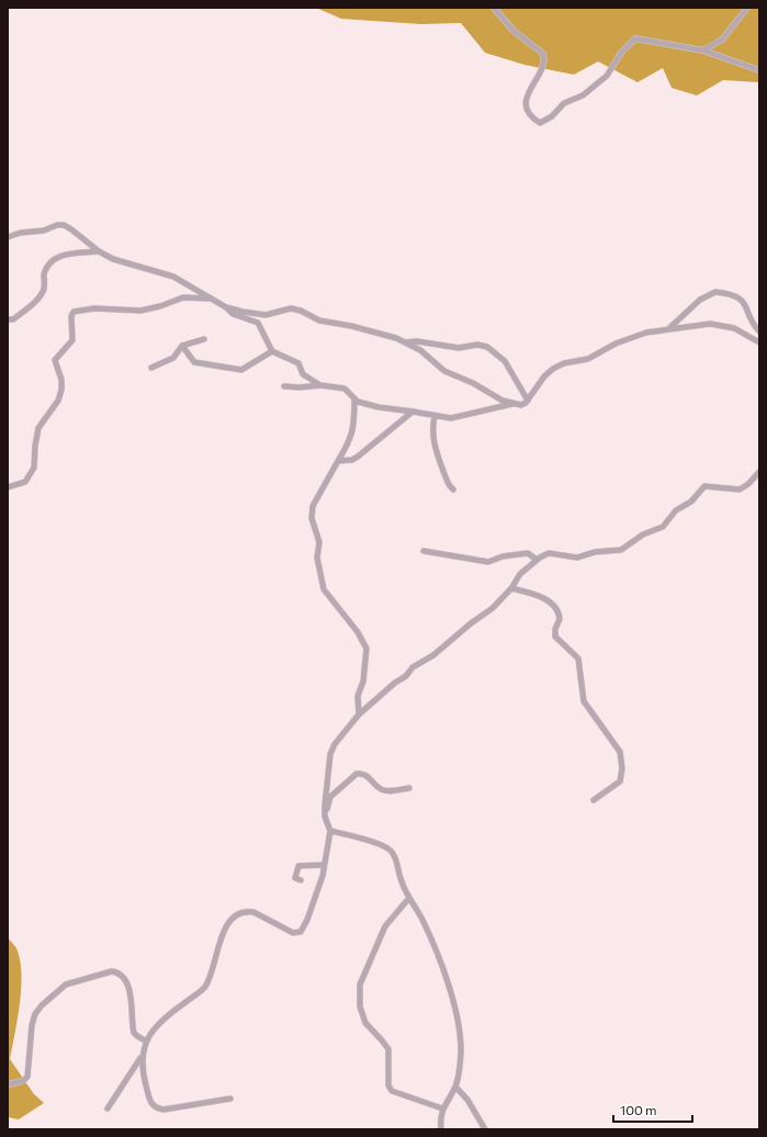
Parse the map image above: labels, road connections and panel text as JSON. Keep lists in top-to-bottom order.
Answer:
{
  "scale_bar": "100 m"
}
